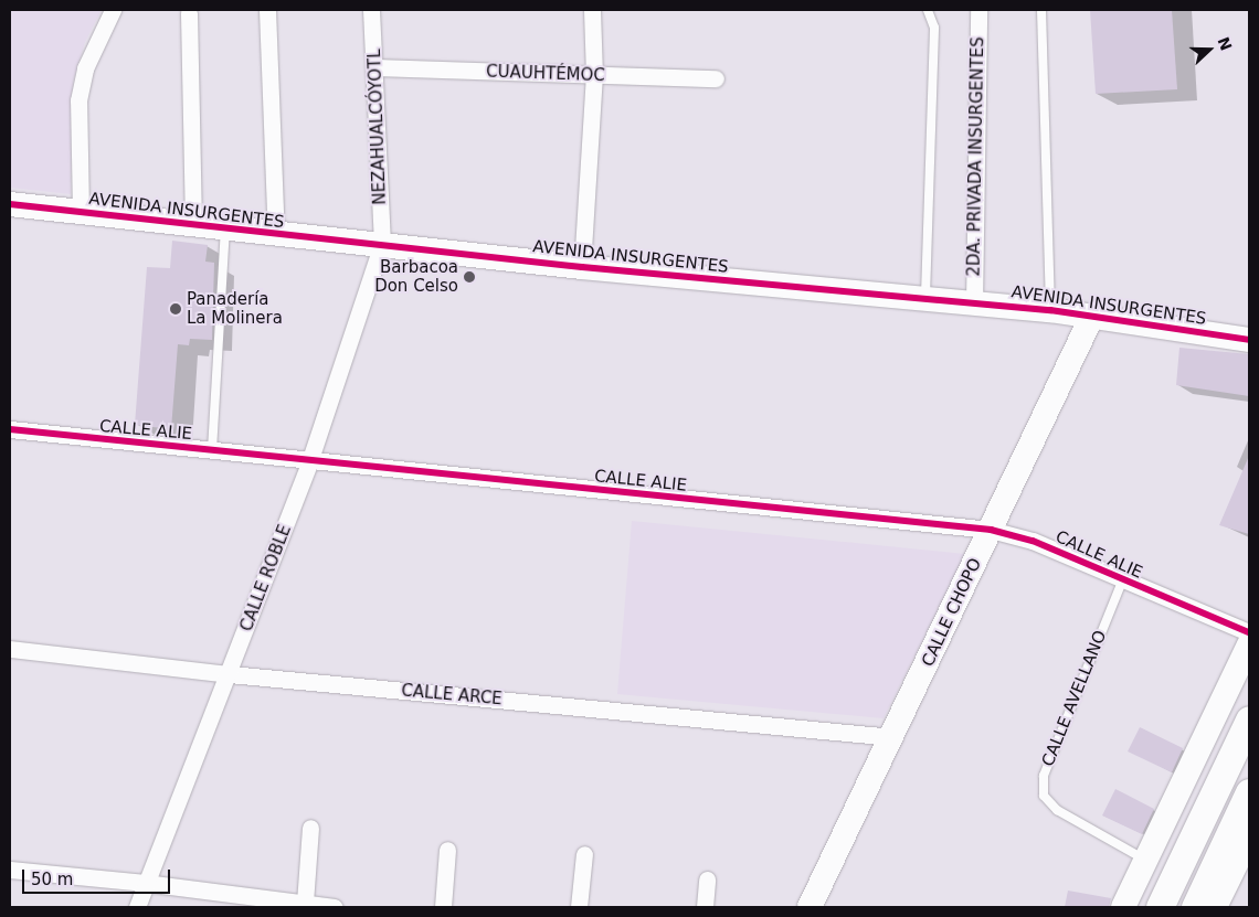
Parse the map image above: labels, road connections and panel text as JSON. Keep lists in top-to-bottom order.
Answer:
{
  "streets": {
    "street": [
      "CUAUHTÉMOC",
      "NEZAHUALCÓYOTL",
      "2DA. PRIVADA INSURGENTES",
      "AVENIDA INSURGENTES",
      "CALLE ALIE",
      "CALLE ROBLE",
      "CALLE CHOPO",
      "CALLE ARCE"
    ],
    "lane": ["CALLE AVELLANO"]
  },
  "crossings": [
    ["CUAUHTÉMOC", "NEZAHUALCÓYOTL"],
    ["NEZAHUALCÓYOTL", "AVENIDA INSURGENTES"],
    ["NEZAHUALCÓYOTL", "CALLE ROBLE"],
    ["2DA. PRIVADA INSURGENTES", "AVENIDA INSURGENTES"],
    ["AVENIDA INSURGENTES", "CALLE ROBLE"],
    ["AVENIDA INSURGENTES", "CALLE CHOPO"],
    ["CALLE ALIE", "CALLE ROBLE"],
    ["CALLE ALIE", "CALLE CHOPO"],
    ["CALLE ALIE", "CALLE AVELLANO"],
    ["CALLE ROBLE", "CALLE ARCE"],
    ["CALLE CHOPO", "CALLE ARCE"]
  ],
  "places": ["Barbacoa Don Celso", "Panadería La Molinera"],
  "scale_bar": "50 m",
  "north": "right"
}
